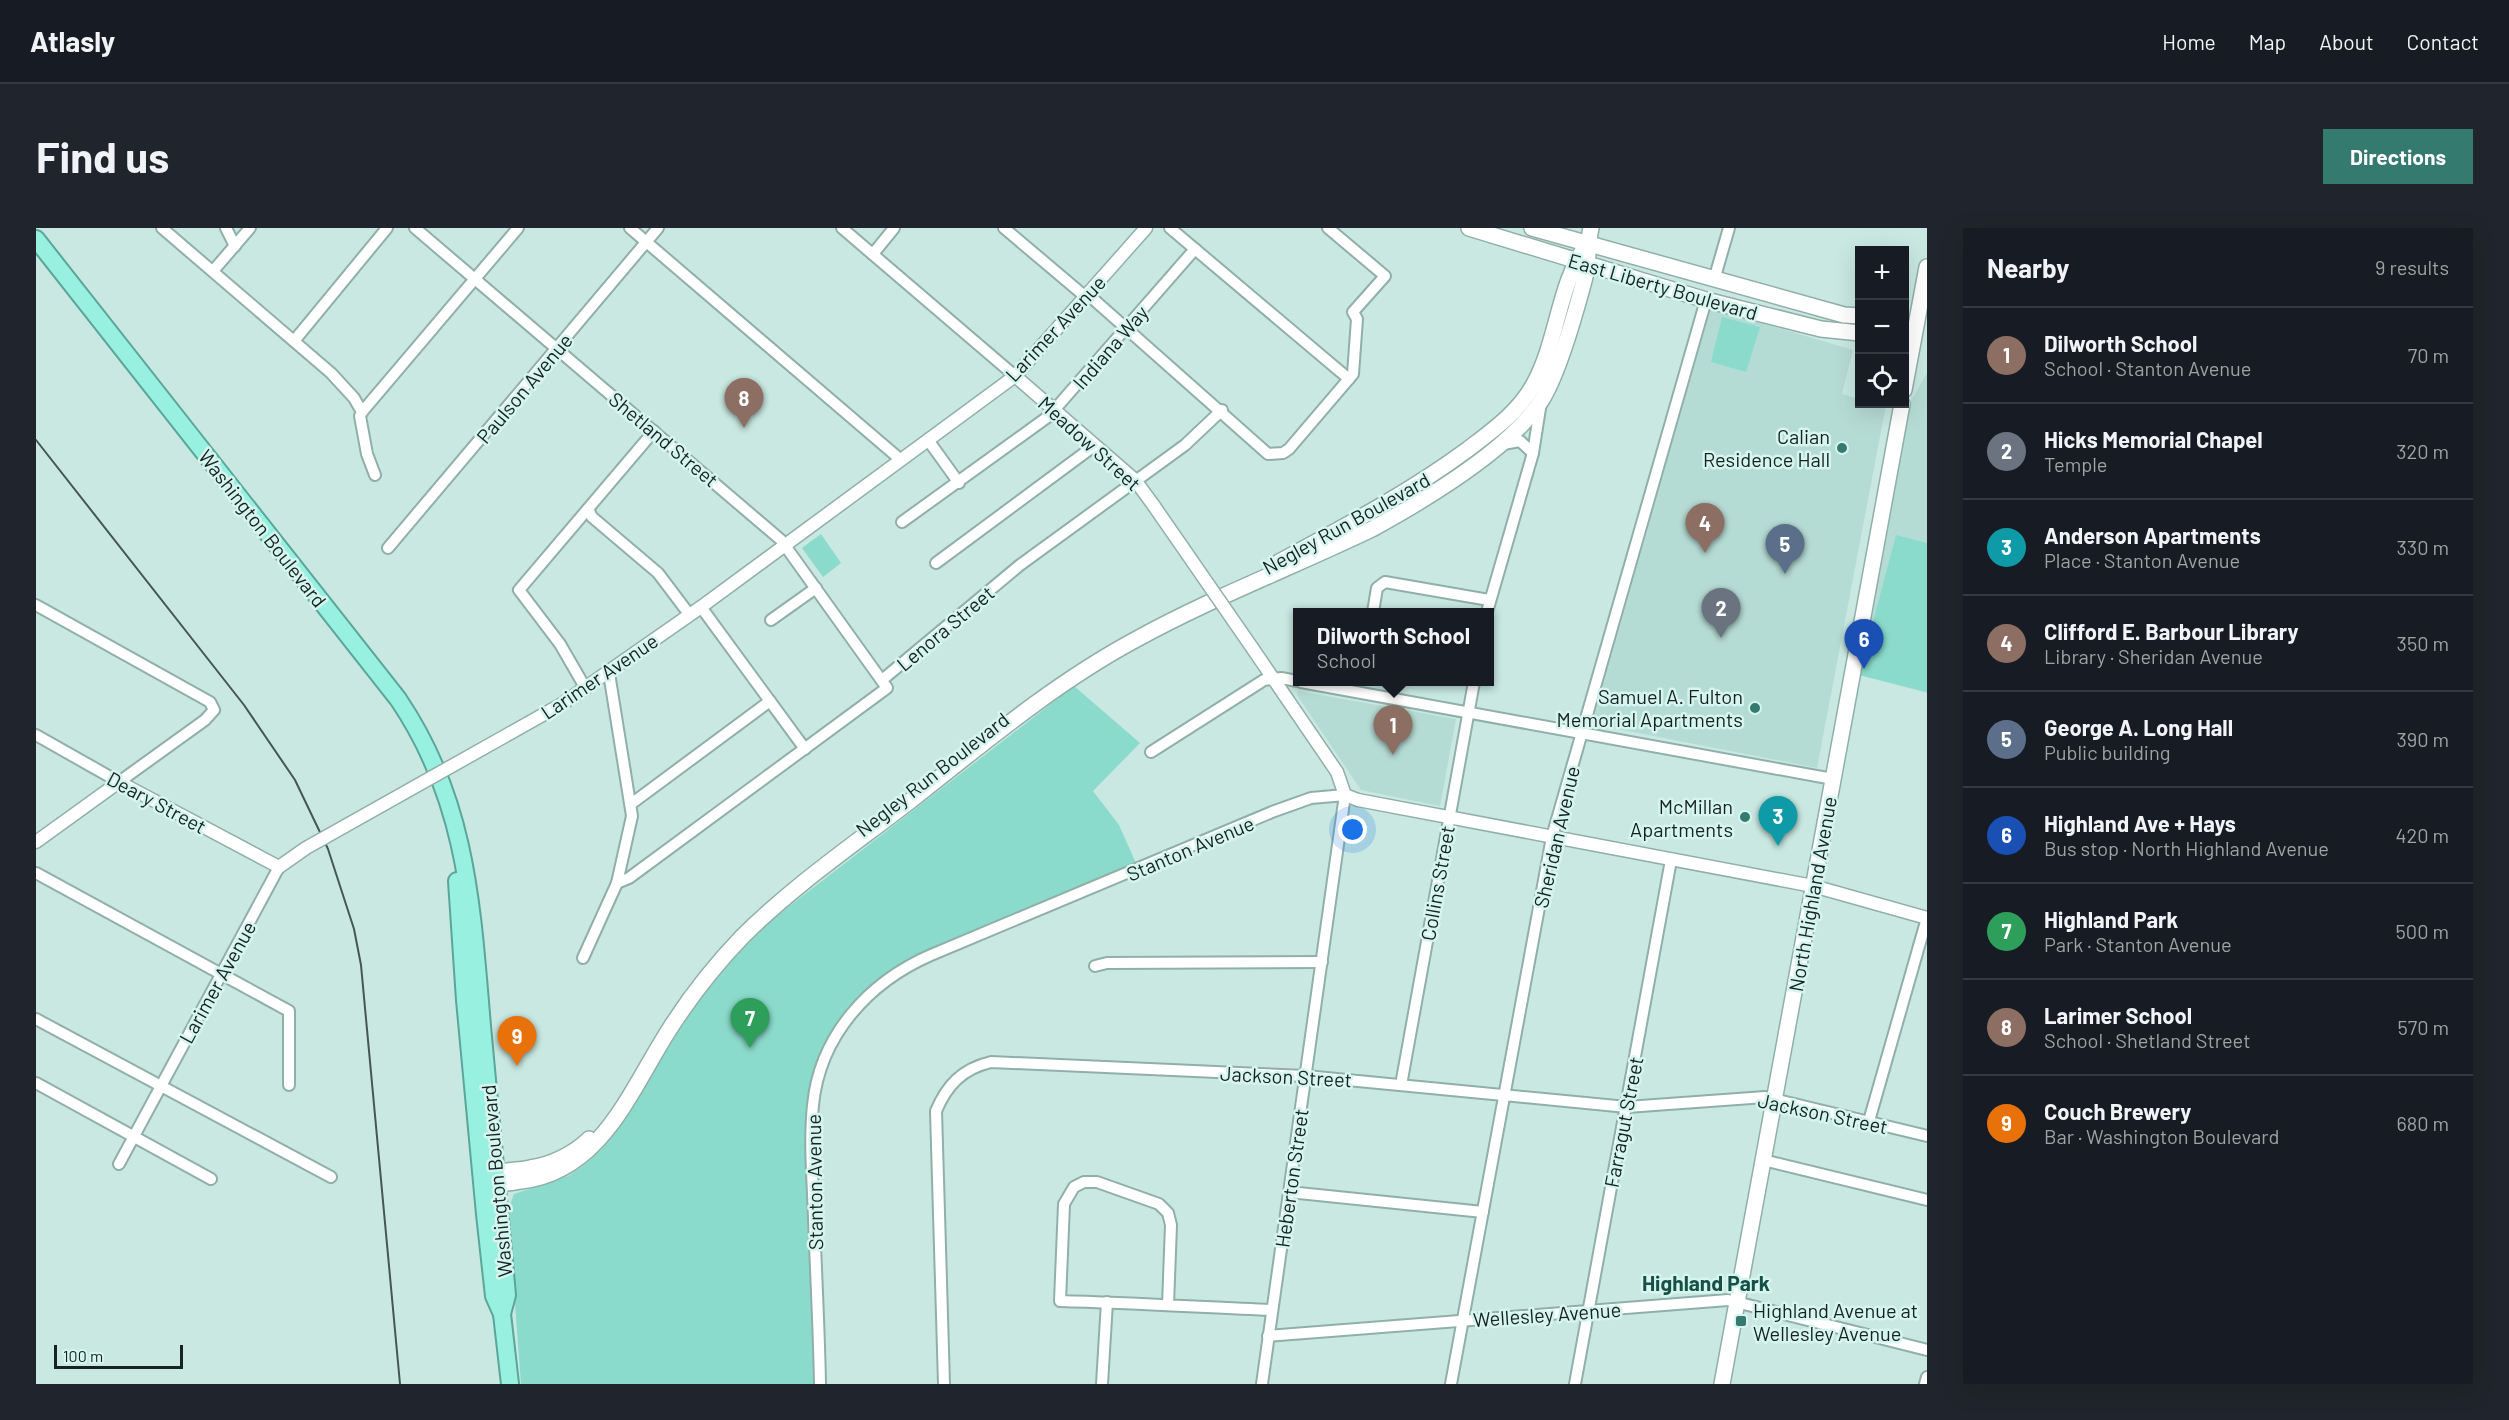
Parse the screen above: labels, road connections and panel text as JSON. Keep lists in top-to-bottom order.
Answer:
{
  "streets": {
    "highway": ["Washington Boulevard"],
    "main road": ["East Liberty Boulevard", "Negley Run Boulevard", "North Highland Avenue"],
    "street": [
      "Larimer Avenue",
      "Indiana Way",
      "Paulson Avenue",
      "Shetland Street",
      "Meadow Street",
      "Lenora Street",
      "Deary Street",
      "Sheridan Avenue",
      "Stanton Avenue",
      "Collins Street",
      "Jackson Street",
      "Farragut Street",
      "Heberton Street",
      "Wellesley Avenue"
    ]
  },
  "crossings": [
    ["East Liberty Boulevard", "Negley Run Boulevard"],
    ["East Liberty Boulevard", "Sheridan Avenue"],
    ["Larimer Avenue", "Shetland Street"],
    ["Larimer Avenue", "Meadow Street"],
    ["Larimer Avenue", "Deary Street"],
    ["Indiana Way", "Meadow Street"],
    ["Paulson Avenue", "Shetland Street"],
    ["Shetland Street", "Lenora Street"],
    ["Meadow Street", "Lenora Street"],
    ["Meadow Street", "Stanton Avenue"],
    ["Meadow Street", "Heberton Street"],
    ["Negley Run Boulevard", "Washington Boulevard"],
    ["Sheridan Avenue", "Stanton Avenue"],
    ["Sheridan Avenue", "Jackson Street"],
    ["Sheridan Avenue", "Wellesley Avenue"],
    ["Stanton Avenue", "Collins Street"],
    ["Stanton Avenue", "North Highland Avenue"],
    ["Stanton Avenue", "Farragut Street"],
    ["Stanton Avenue", "Heberton Street"],
    ["Collins Street", "Jackson Street"],
    ["North Highland Avenue", "Jackson Street"],
    ["North Highland Avenue", "Wellesley Avenue"],
    ["Jackson Street", "Farragut Street"],
    ["Jackson Street", "Heberton Street"],
    ["Farragut Street", "Wellesley Avenue"],
    ["Heberton Street", "Wellesley Avenue"]
  ],
  "districts": ["Highland Park"],
  "places": {
    "other": ["Calian Residence Hall", "Samuel A. Fulton Memorial Apartments", "McMillan Apartments"],
    "transit": ["Highland Avenue at Wellesley Avenue"]
  },
  "scale_bar": "100 m",
  "page": {
    "header": "Atlasly",
    "nav": [
      "Home",
      "Map",
      "About",
      "Contact"
    ],
    "buttons": "Directions",
    "title": "Find us",
    "heading": ["Nearby", "9 results"],
    "map_buttons": ["+", "−"],
    "list": [
      {
        "mark": "1",
        "name": "Dilworth School",
        "note": "School · Stanton Avenue",
        "value": "70 m"
      },
      {
        "mark": "2",
        "name": "Hicks Memorial Chapel",
        "note": "Temple",
        "value": "320 m"
      },
      {
        "mark": "3",
        "name": "Anderson Apartments",
        "note": "Place · Stanton Avenue",
        "value": "330 m"
      },
      {
        "mark": "4",
        "name": "Clifford E. Barbour Library",
        "note": "Library · Sheridan Avenue",
        "value": "350 m"
      },
      {
        "mark": "5",
        "name": "George A. Long Hall",
        "note": "Public building",
        "value": "390 m"
      },
      {
        "mark": "6",
        "name": "Highland Ave + Hays",
        "note": "Bus stop · North Highland Avenue",
        "value": "420 m"
      },
      {
        "mark": "7",
        "name": "Highland Park",
        "note": "Park · Stanton Avenue",
        "value": "500 m"
      },
      {
        "mark": "8",
        "name": "Larimer School",
        "note": "School · Shetland Street",
        "value": "570 m"
      },
      {
        "mark": "9",
        "name": "Couch Brewery",
        "note": "Bar · Washington Boulevard",
        "value": "680 m"
      }
    ],
    "pins": [
      "8",
      "4",
      "5",
      "2",
      "6",
      "1",
      "3",
      "7",
      "9"
    ],
    "popup": ["Dilworth School", "School"],
    "scale": "100 m"
  }
}
